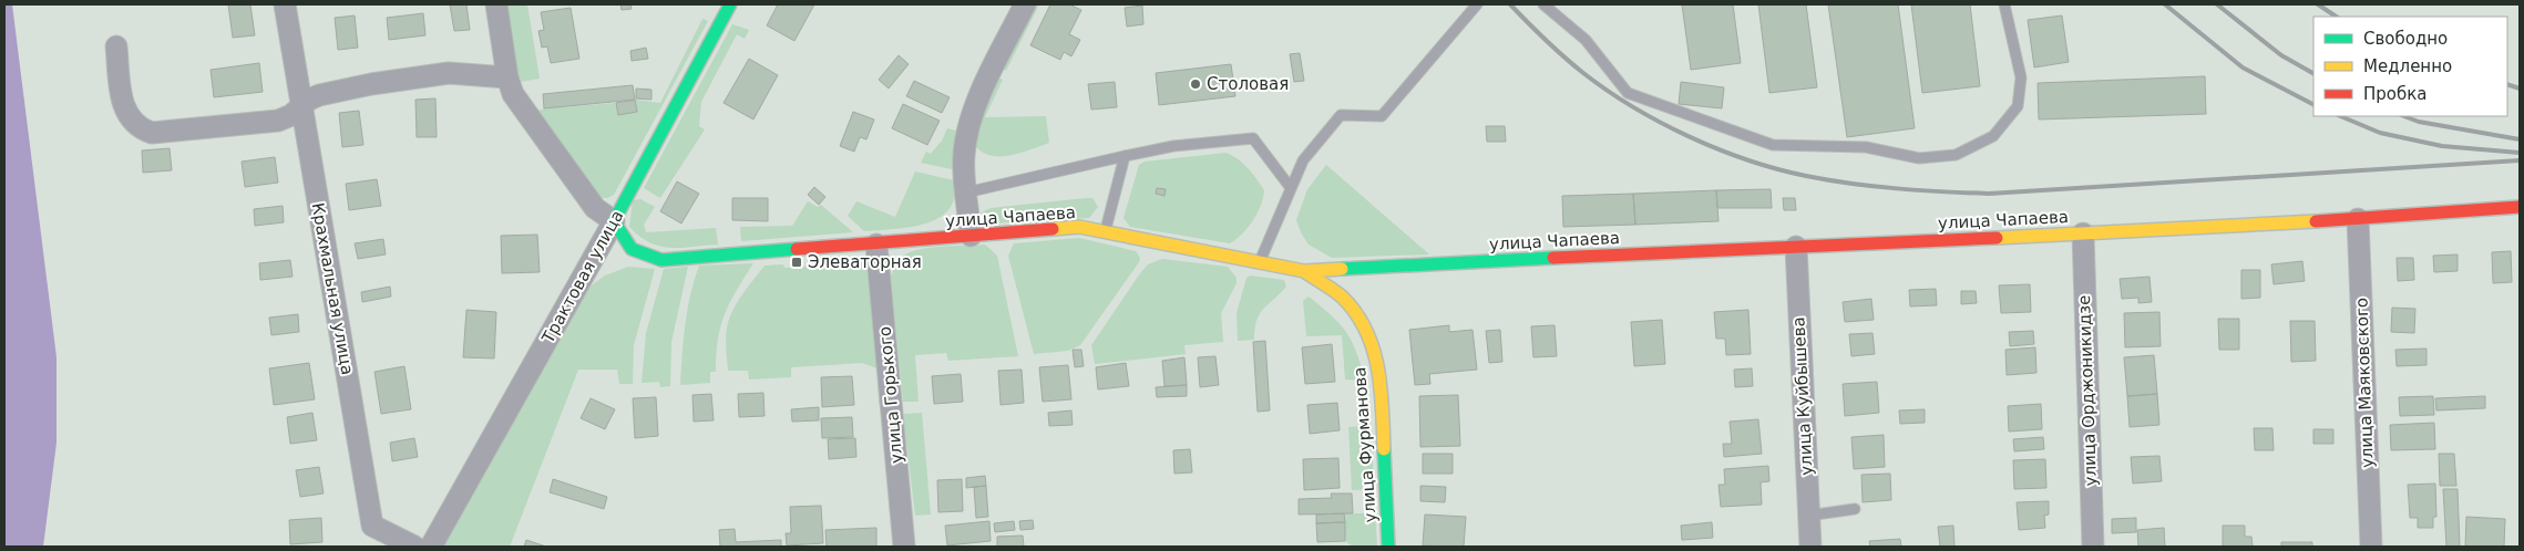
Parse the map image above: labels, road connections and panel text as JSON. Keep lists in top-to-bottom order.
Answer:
{
  "streets": {
    "street": [
      "улица Чапаева",
      "Трактовая улица",
      "Крахмальная улица",
      "улица Маяковского",
      "улица Орджоникидзе",
      "улица Горького",
      "улица Куйбышева",
      "улица Фурманова"
    ]
  },
  "crossings": [
    ["улица Чапаева", "Трактовая улица"],
    ["улица Чапаева", "улица Маяковского"],
    ["улица Чапаева", "улица Орджоникидзе"],
    ["улица Чапаева", "улица Горького"],
    ["улица Чапаева", "улица Куйбышева"],
    ["улица Чапаева", "улица Фурманова"]
  ],
  "places": {
    "other": ["Столовая"],
    "transit": ["Элеваторная"]
  },
  "legend": ["Свободно", "Медленно", "Пробка"]
}
